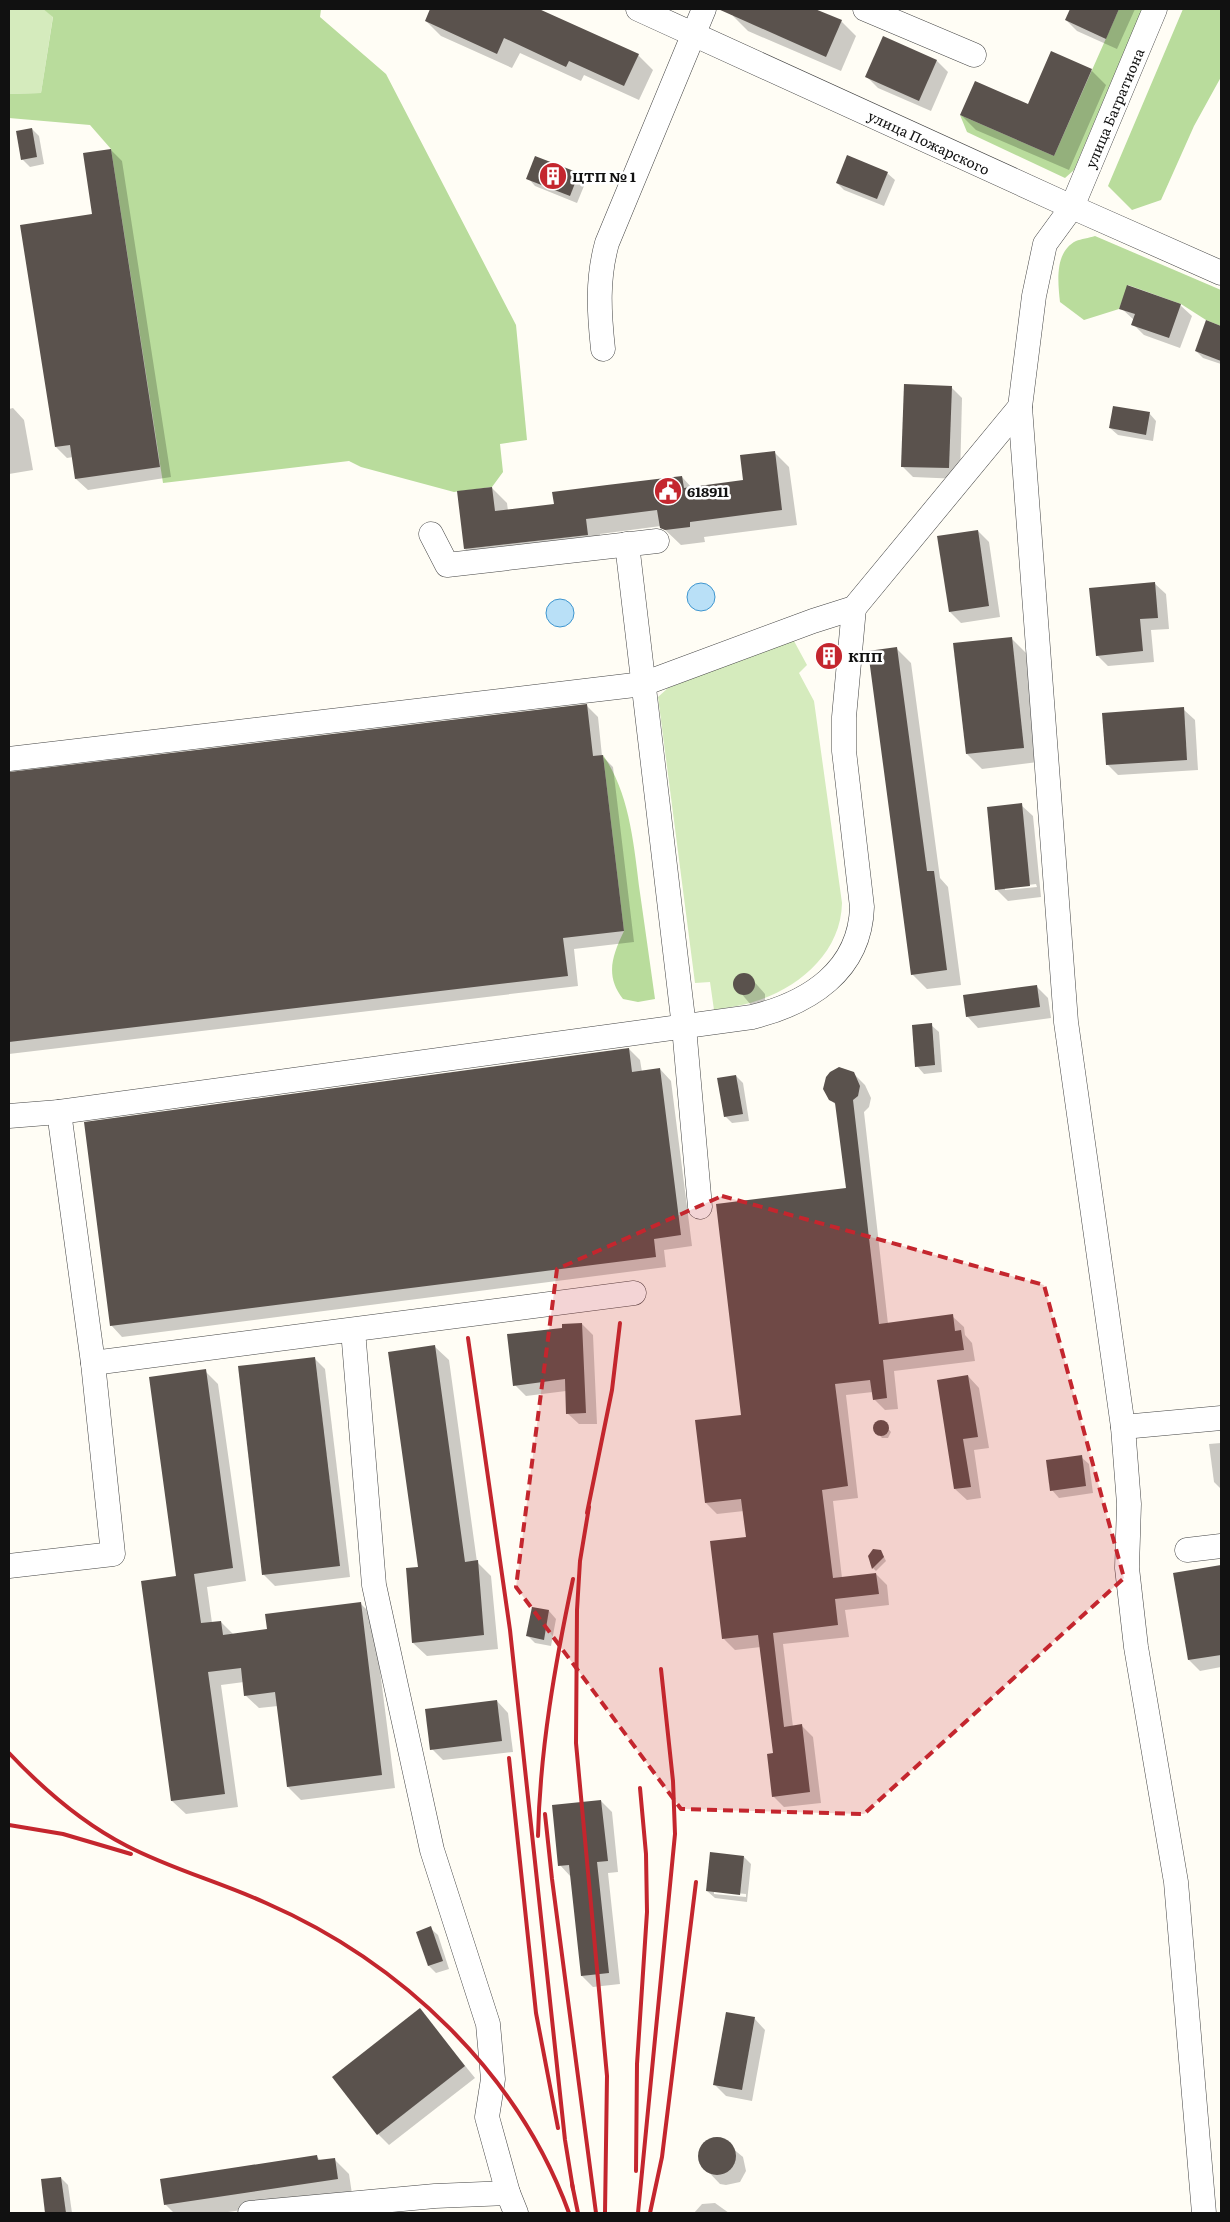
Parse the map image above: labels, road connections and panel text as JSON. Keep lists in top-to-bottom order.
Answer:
{
  "streets": {
    "street": ["улица Багратиона", "улица Пожарского"]
  },
  "crossings": [
    ["улица Багратиона", "улица Пожарского"]
  ],
  "places": {
    "building": ["ЦТП № 1", "КПП"],
    "public building": ["618911"]
  }
}
